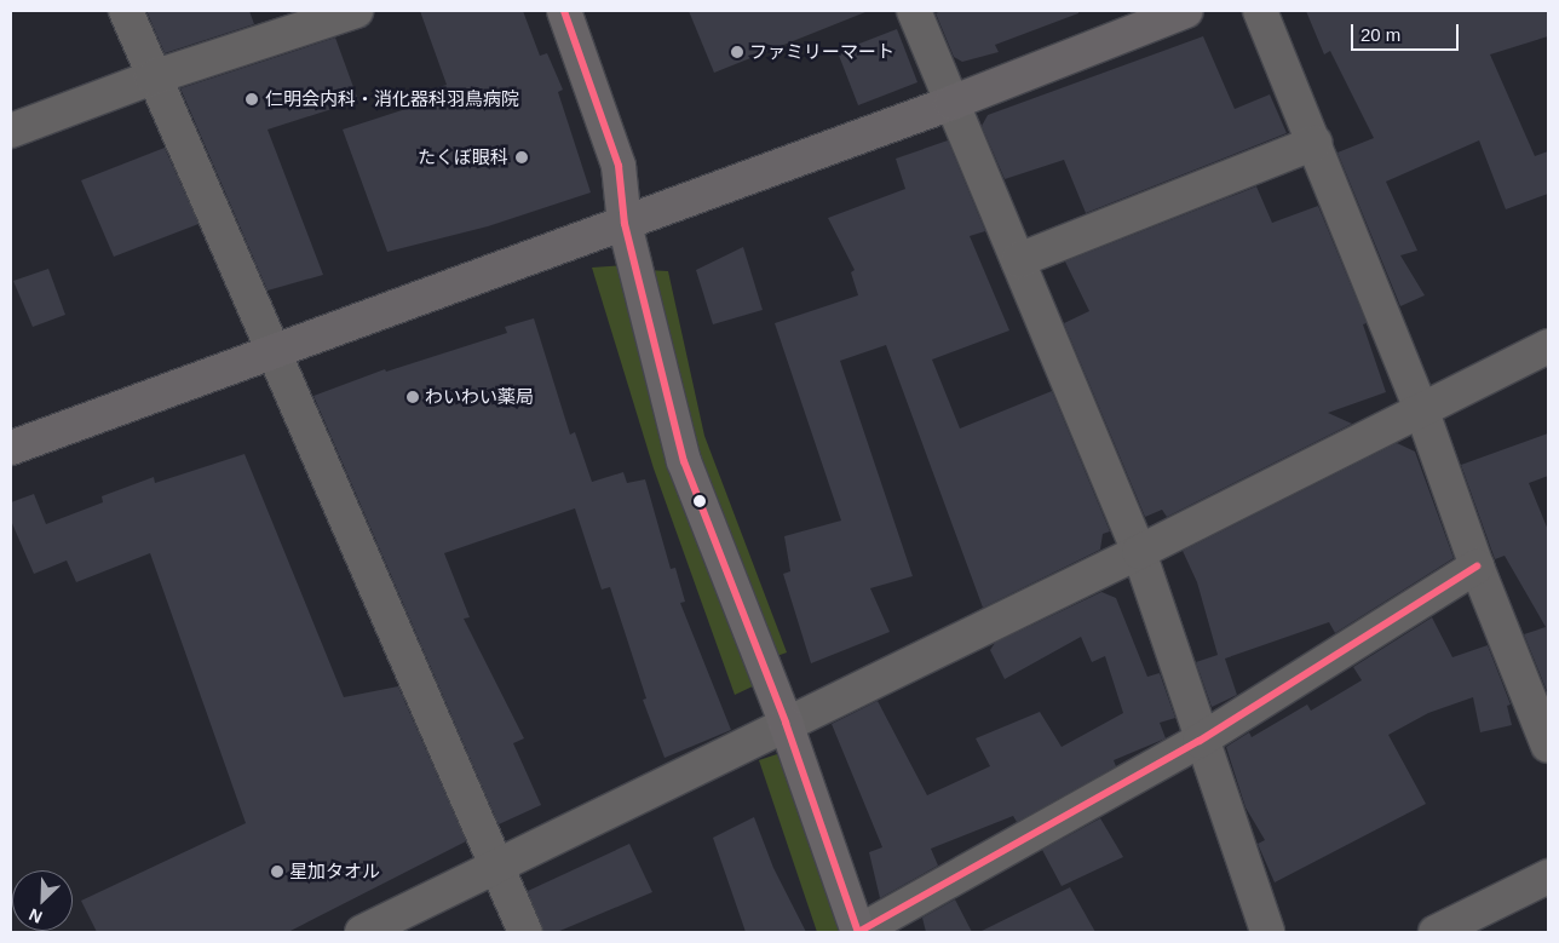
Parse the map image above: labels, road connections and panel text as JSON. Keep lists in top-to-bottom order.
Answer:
{
  "places": [
    "ファミリーマート",
    "仁明会内科・消化器科羽鳥病院",
    "たくぼ眼科",
    "わいわい薬局",
    "星加タオル"
  ],
  "scale_bar": "20 m",
  "north": "bottom left"
}
